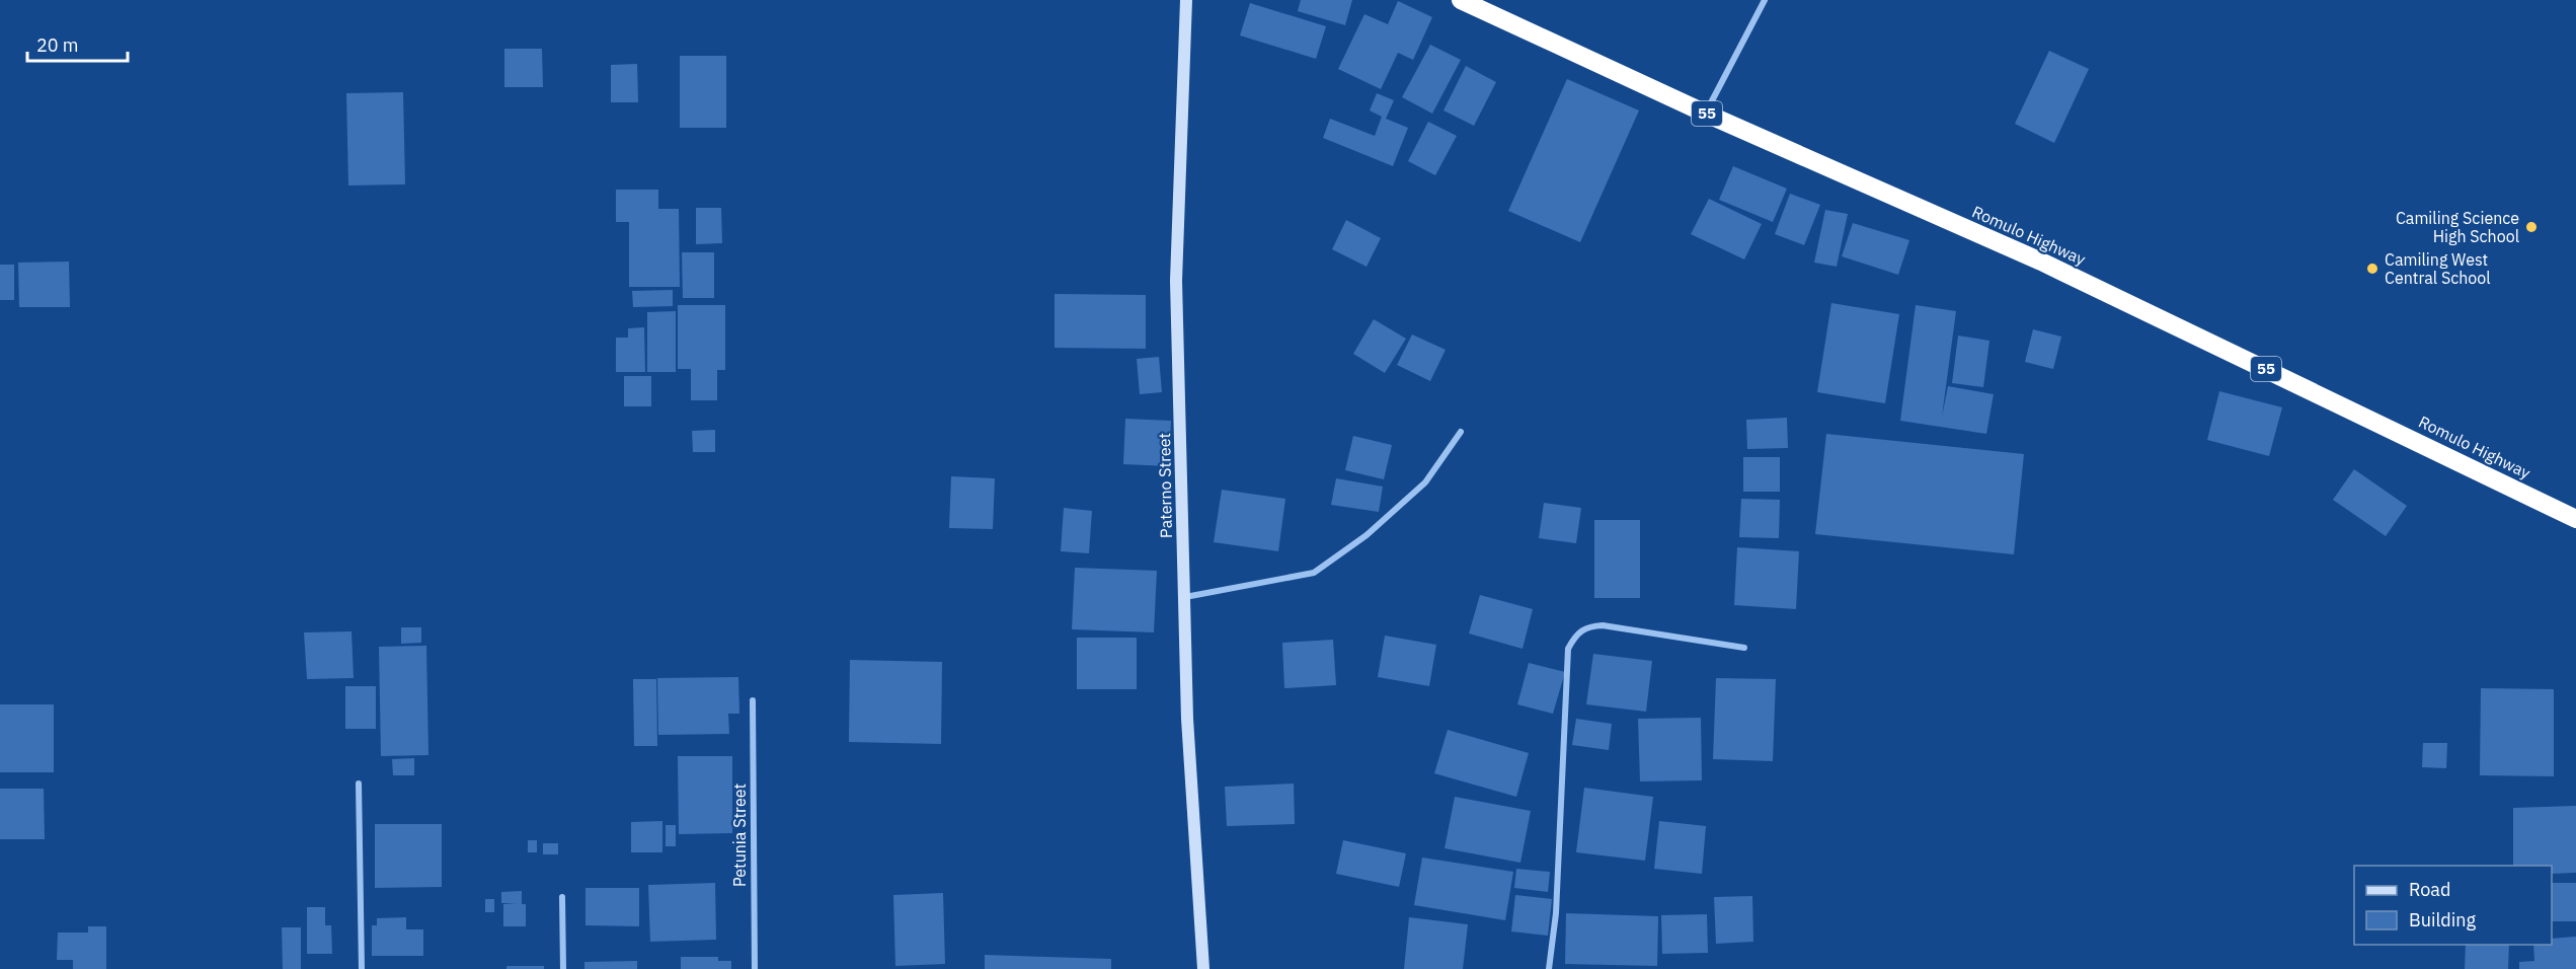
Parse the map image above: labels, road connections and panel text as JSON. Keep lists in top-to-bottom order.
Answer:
{
  "streets": {
    "highway": ["55", "Romulo Highway"],
    "street": ["Paterno Street", "Petunia Street"]
  },
  "places": ["Camiling Science High School", "Camiling West Central School"],
  "legend": ["Road", "Building"],
  "scale_bar": "20 m"
}
